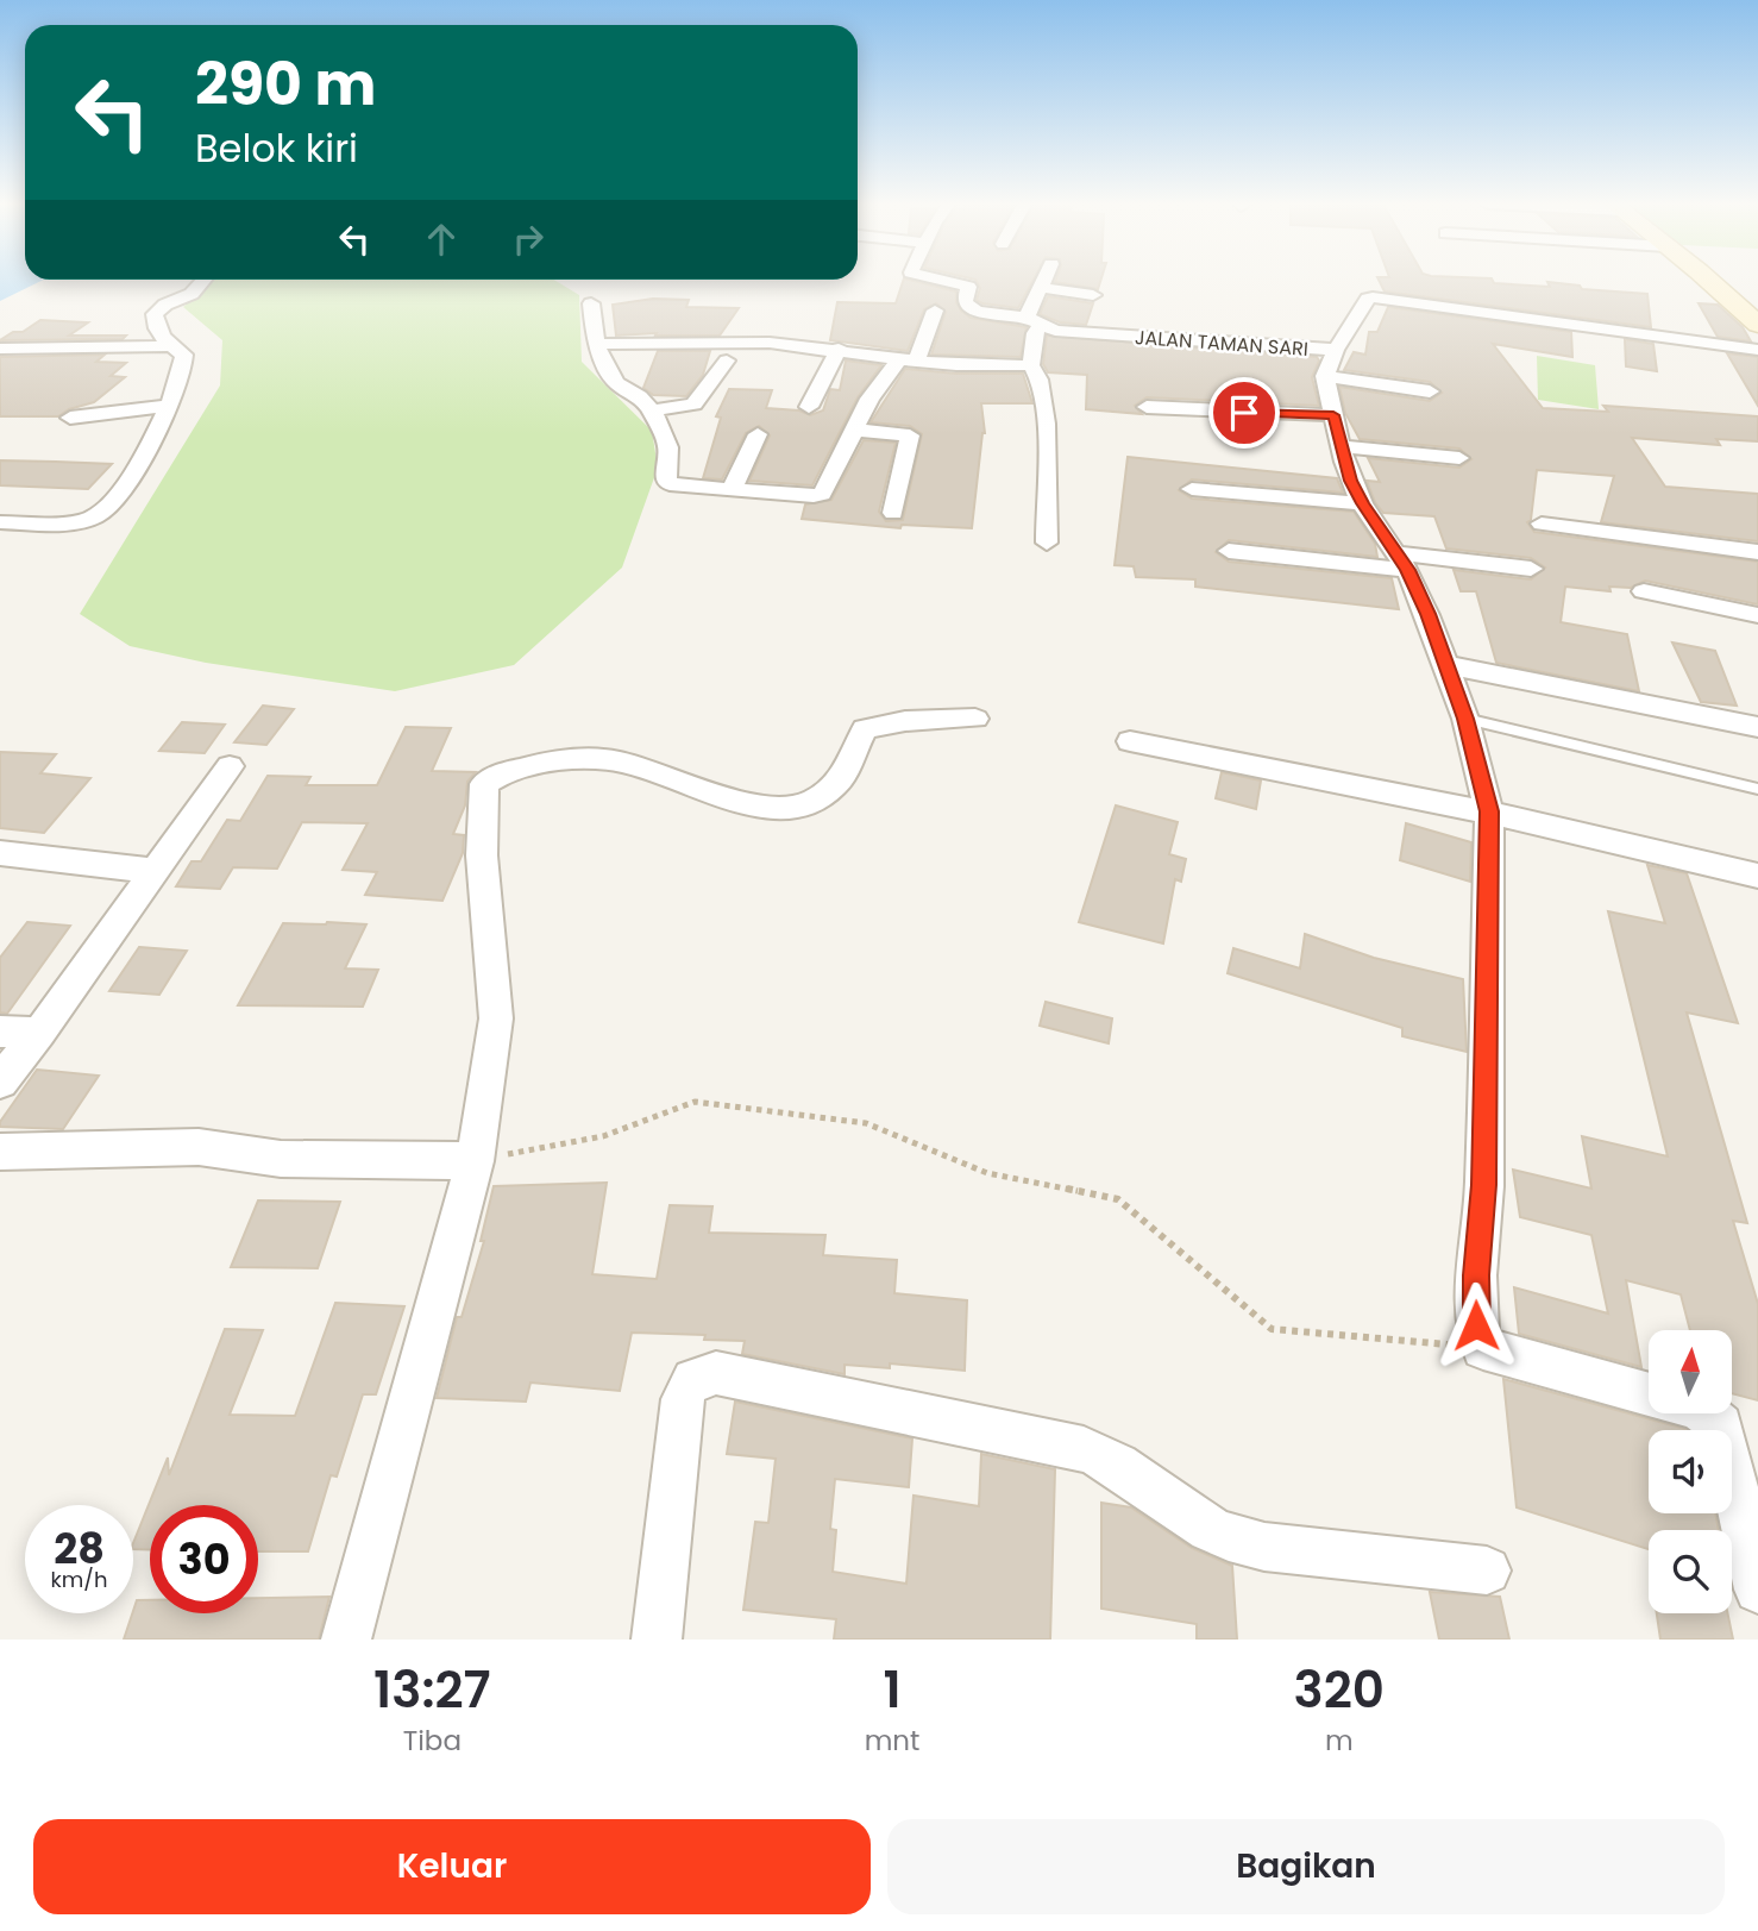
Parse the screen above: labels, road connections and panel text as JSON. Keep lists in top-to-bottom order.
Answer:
{
  "streets": {
    "street": ["JALAN TAMAN SARI"]
  },
  "north": "top",
  "page": {
    "turn": ["290 m", "Belok kiri"],
    "speed": "28 km/h",
    "limit": "30",
    "eta": [
      "13:27",
      "Tiba",
      "1",
      "mnt",
      "320",
      "m"
    ],
    "buttons": ["Keluar", "Bagikan"]
  }
}
